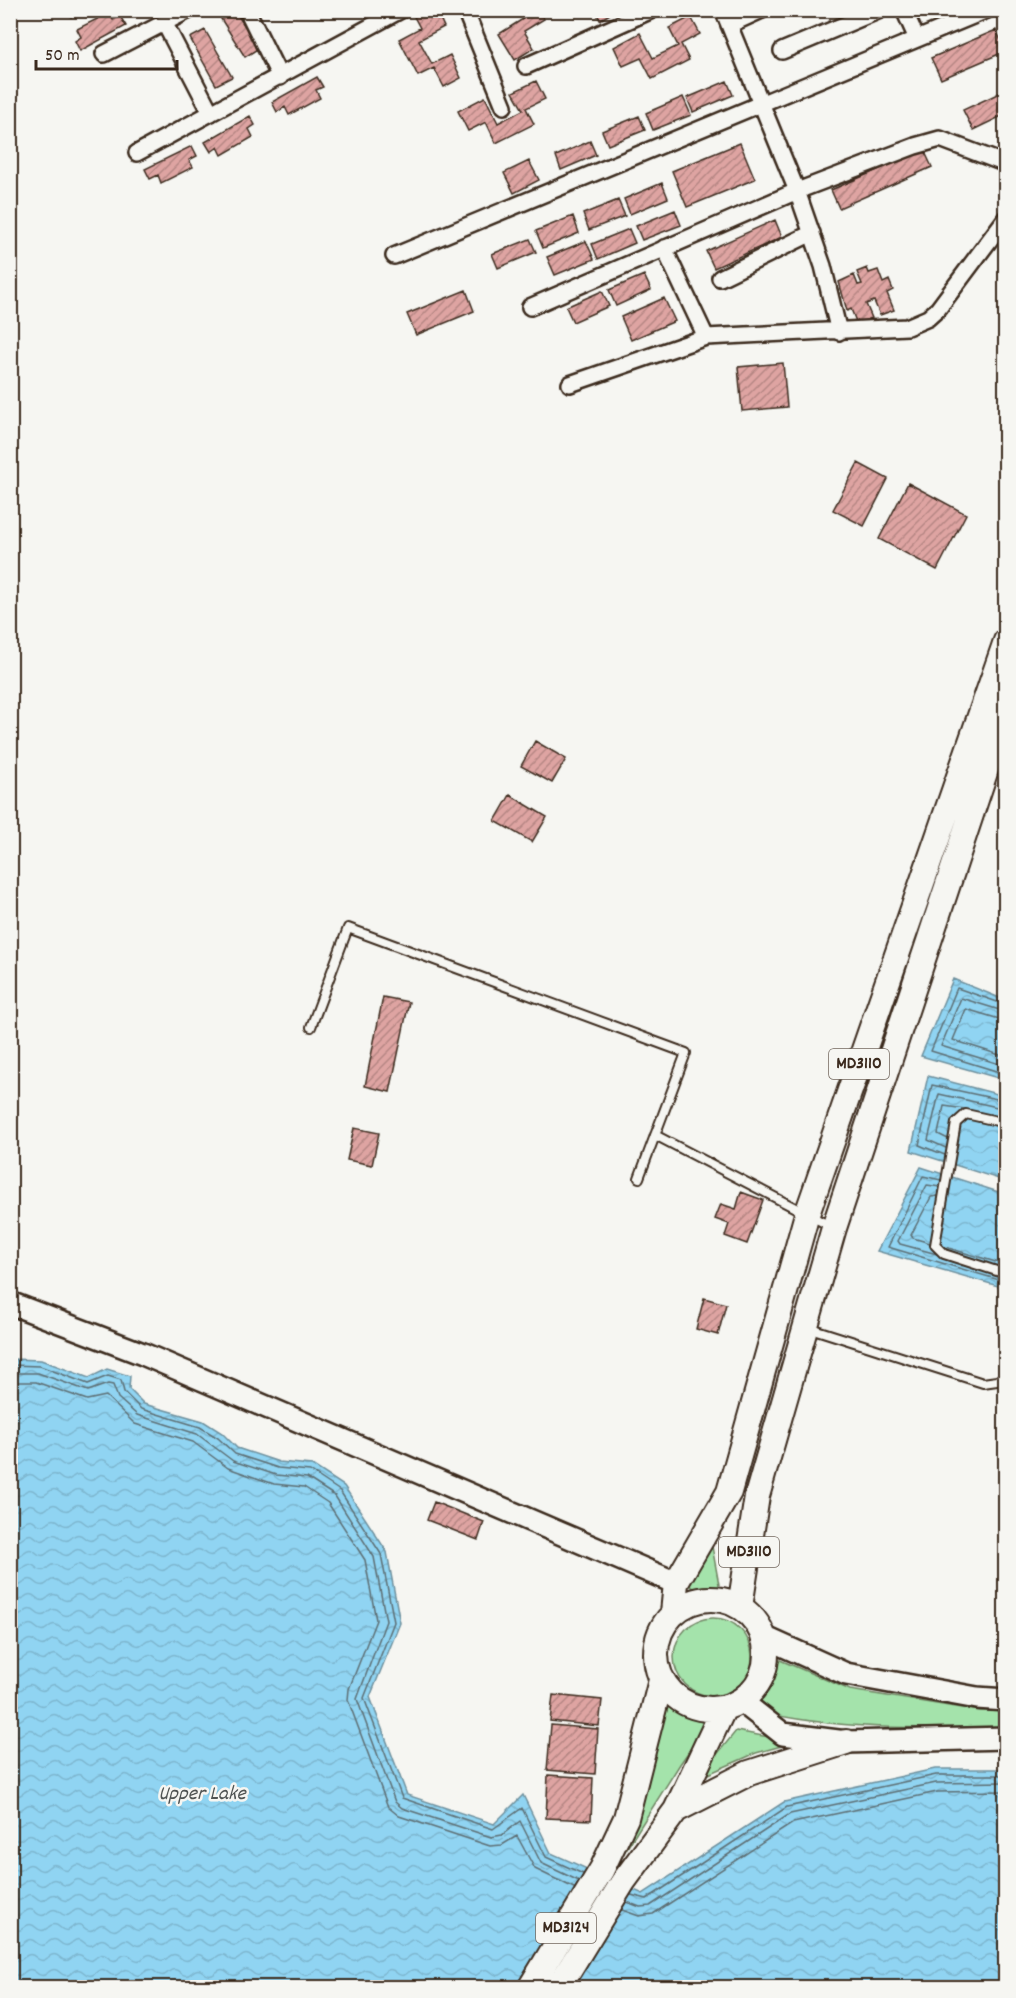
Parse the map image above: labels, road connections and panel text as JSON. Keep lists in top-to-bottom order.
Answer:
{
  "streets": {
    "main road": ["MD3110", "MD3124"]
  },
  "crossings": [
    ["MD3110", "MD3124"]
  ],
  "water": ["Upper Lake"],
  "scale_bar": "50 m"
}
